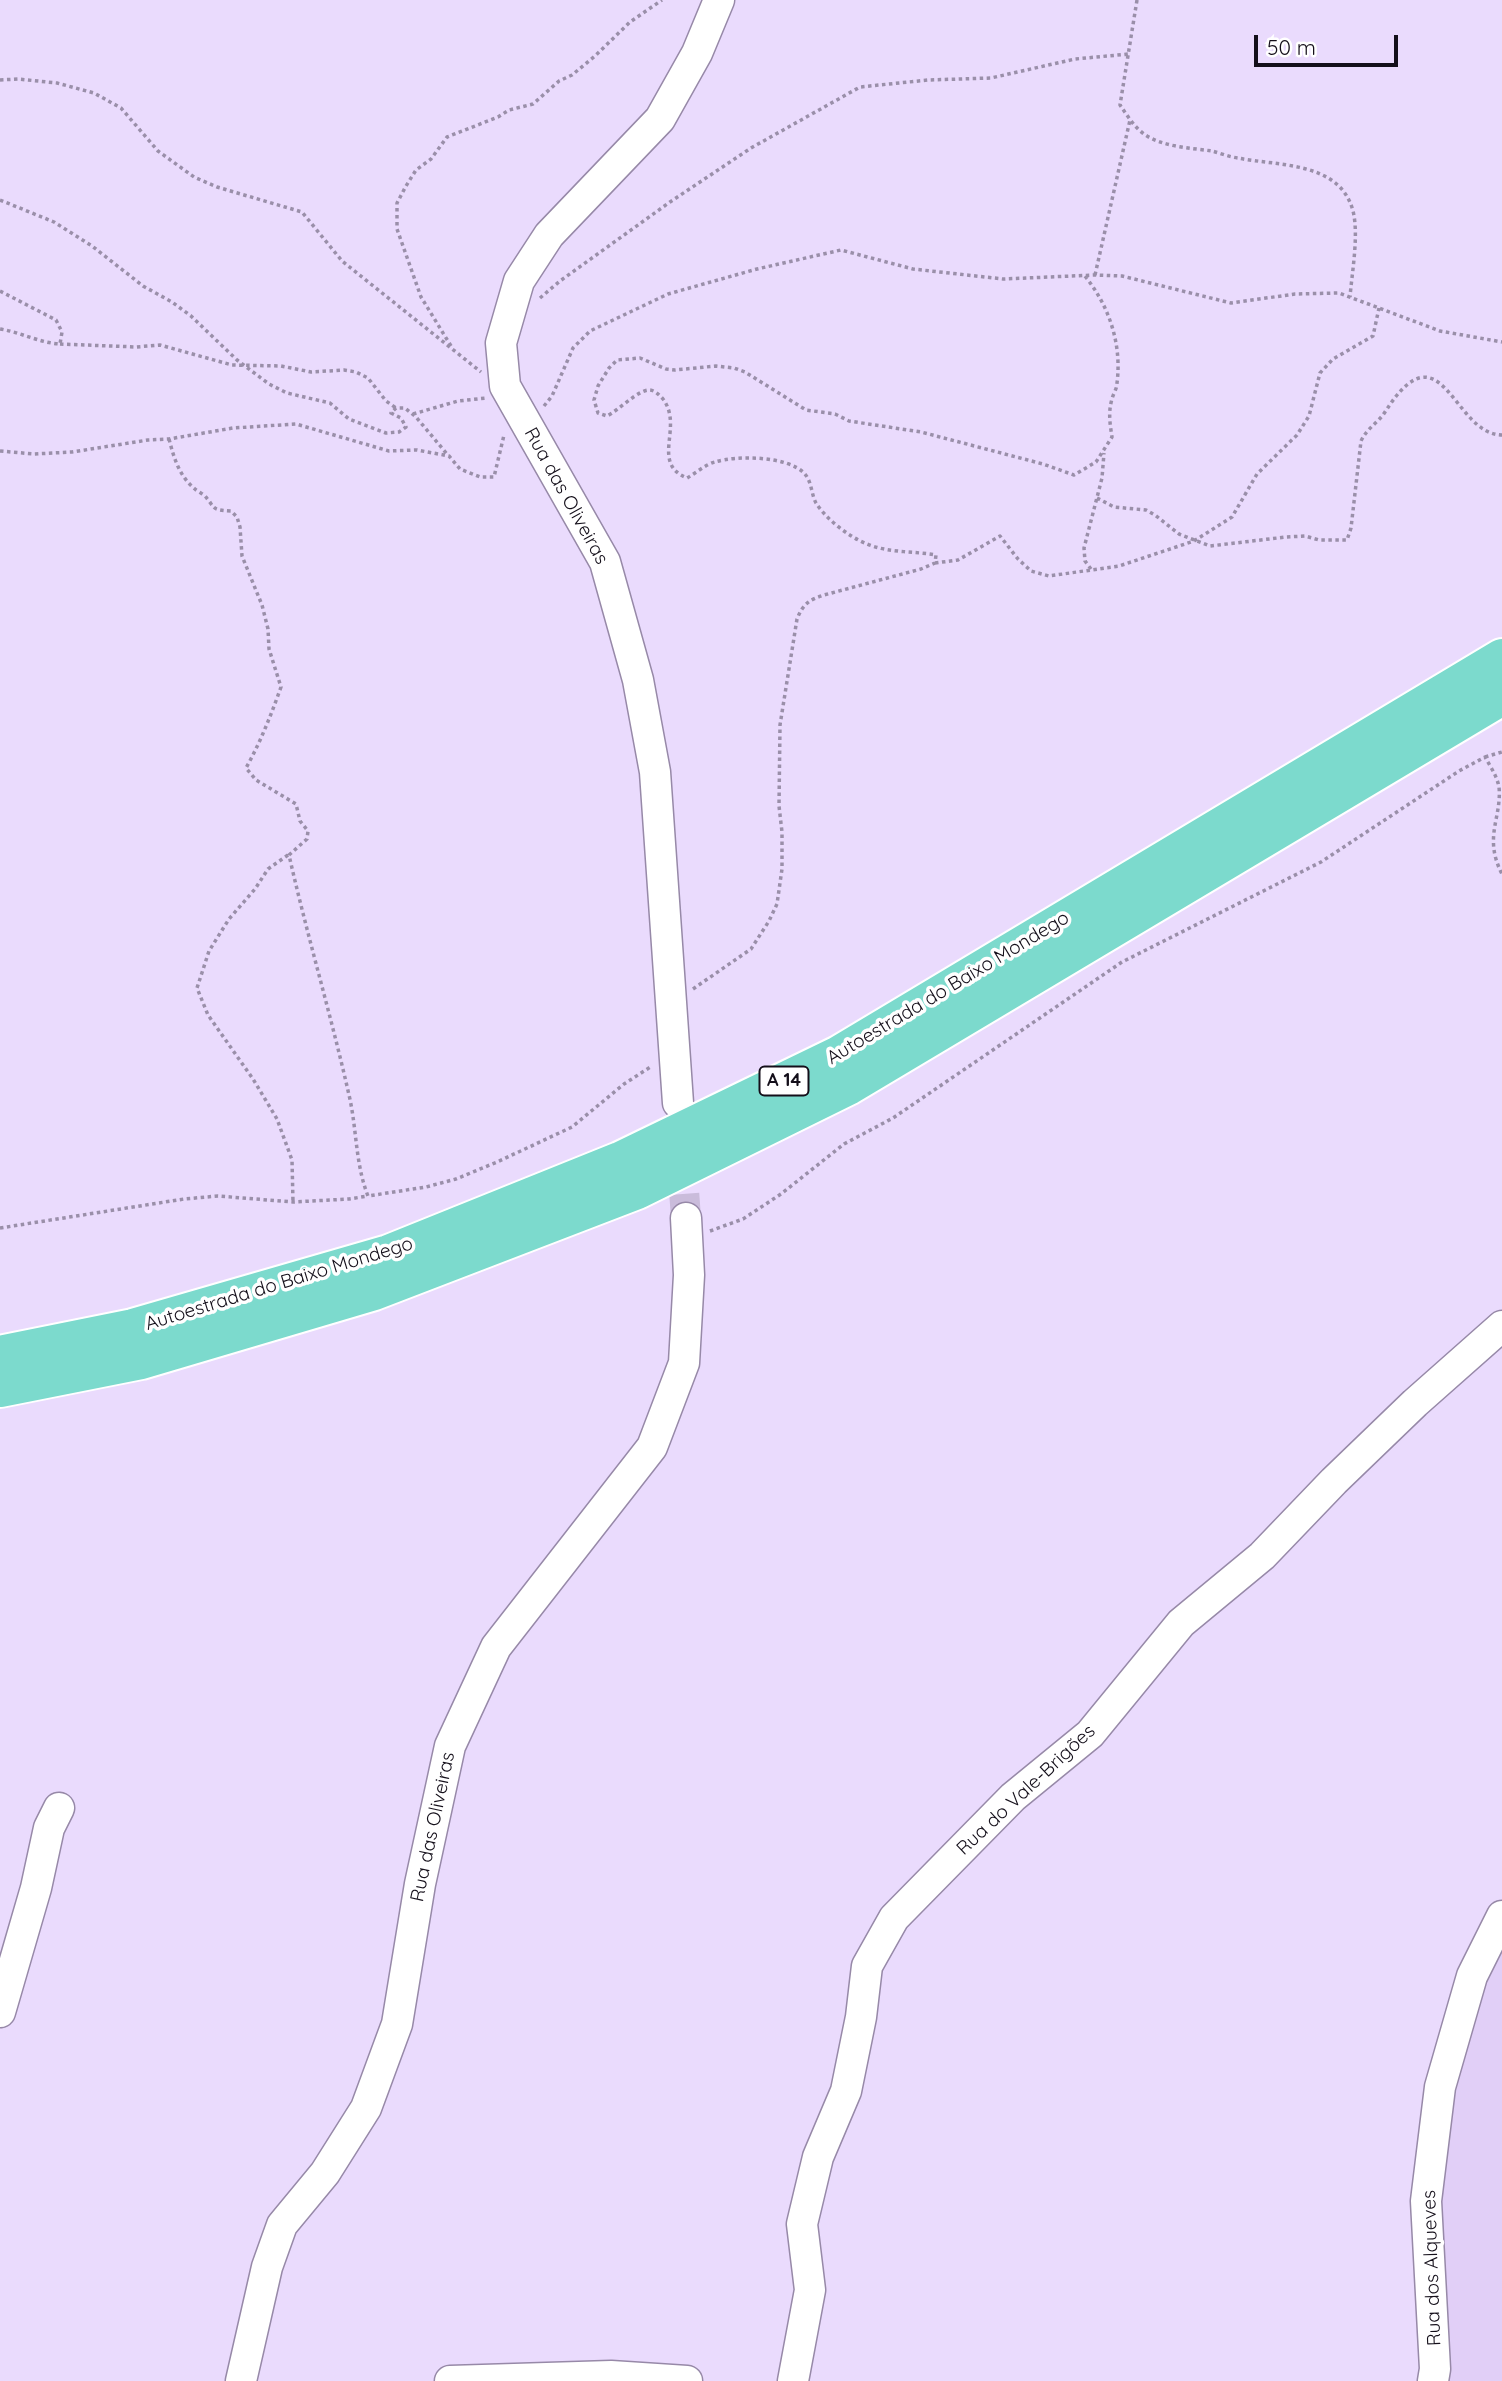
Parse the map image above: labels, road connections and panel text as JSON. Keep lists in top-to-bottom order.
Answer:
{
  "streets": {
    "highway": ["Autoestrada do Baixo Mondego", "A 14"],
    "street": ["Rua das Oliveiras", "Rua do Vale-Brigões", "Rua dos Alqueves"]
  },
  "scale_bar": "50 m"
}
